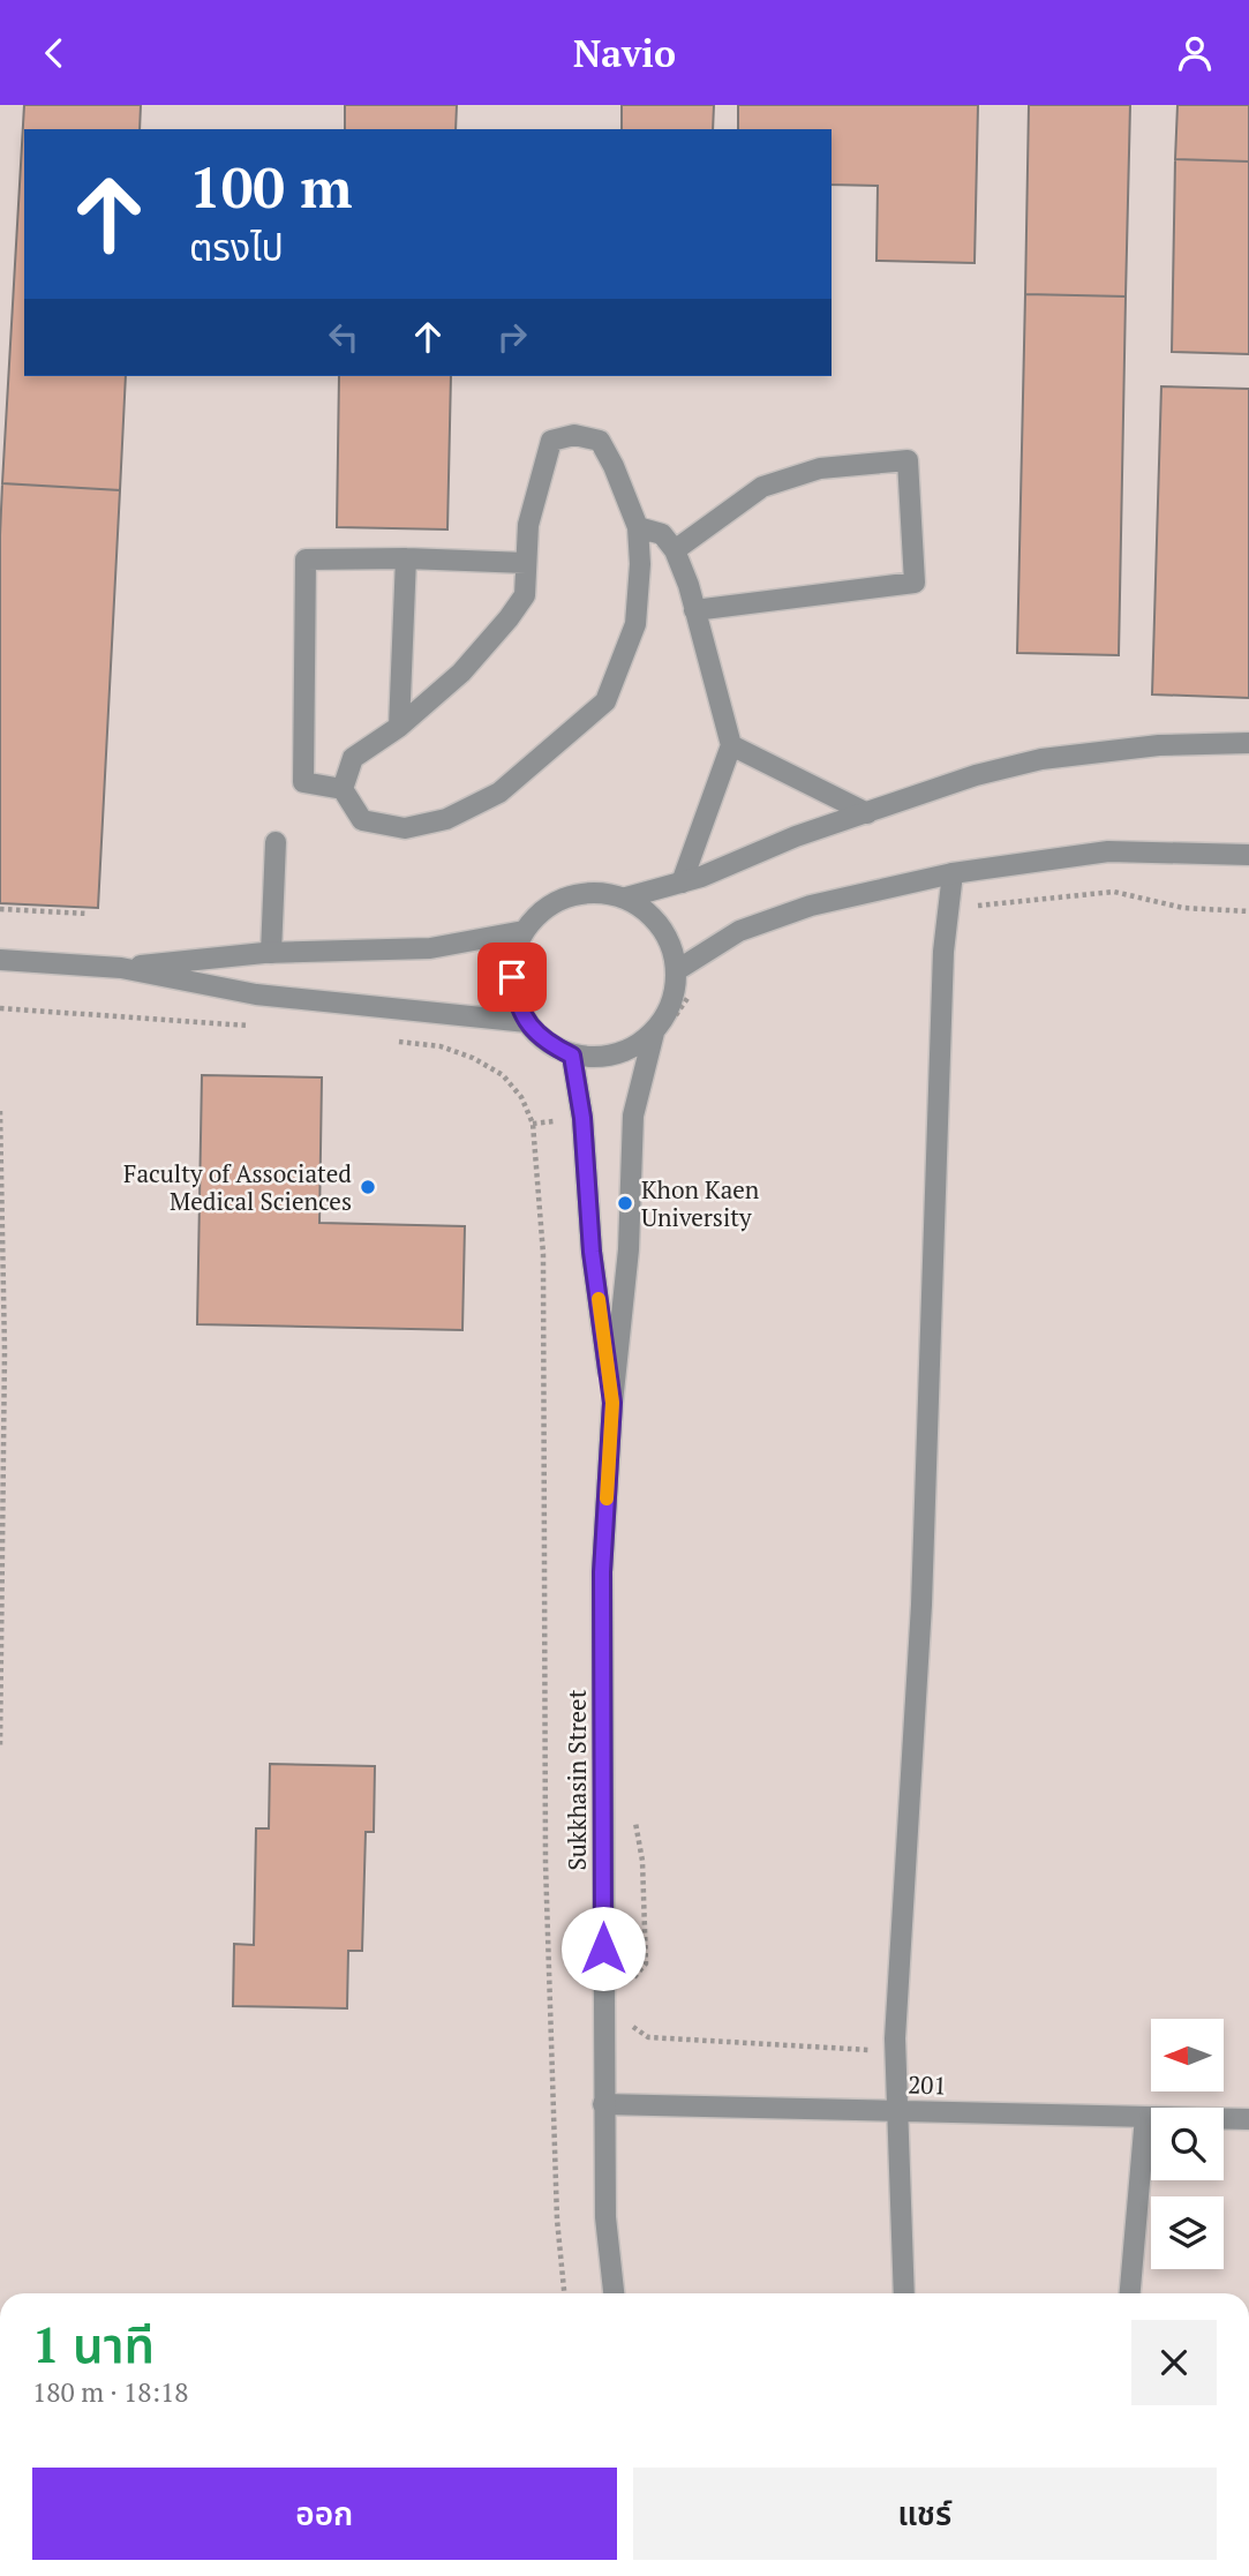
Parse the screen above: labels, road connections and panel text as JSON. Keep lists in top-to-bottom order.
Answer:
{
  "streets": {
    "street": ["Sukkhasin Street", "201"]
  },
  "crossings": [
    ["Sukkhasin Street", "201"]
  ],
  "places": ["Faculty of Associated Medical Sciences", "Khon Kaen University"],
  "north": "left",
  "page": {
    "header": "Navio",
    "turn": ["100 m", "ตรงไป"],
    "heading": ["1 นาที", "180 m · 18:18"],
    "buttons": ["ออก", "แชร์"]
  }
}
